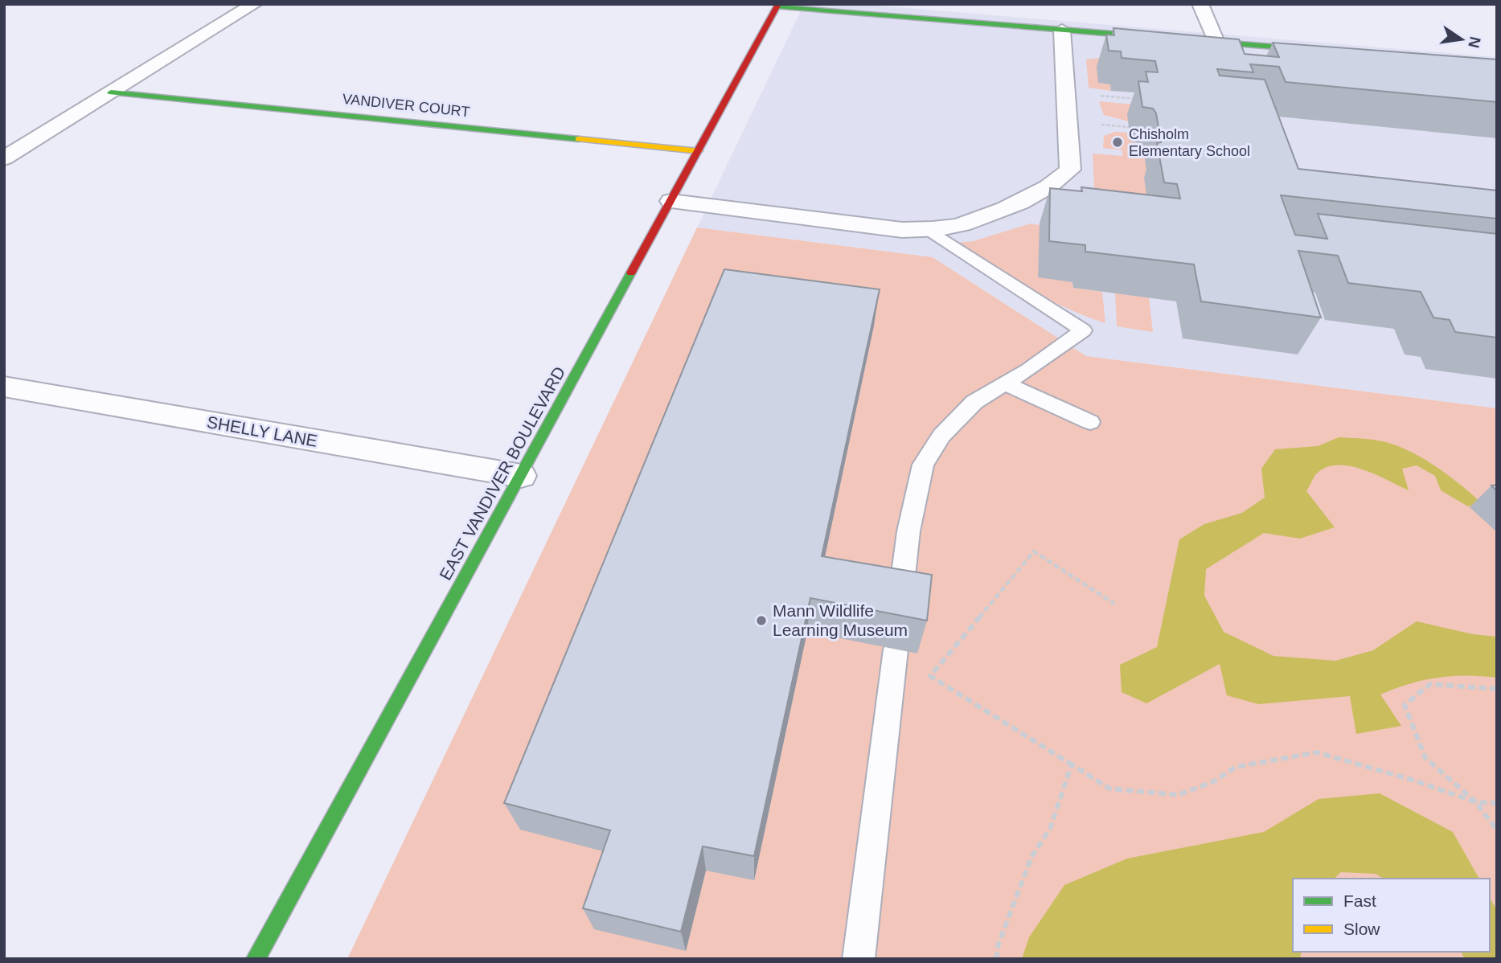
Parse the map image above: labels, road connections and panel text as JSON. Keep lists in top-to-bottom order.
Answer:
{
  "streets": {
    "street": ["VANDIVER COURT", "SHELLY LANE", "EAST VANDIVER BOULEVARD"]
  },
  "crossings": [
    ["VANDIVER COURT", "EAST VANDIVER BOULEVARD"],
    ["SHELLY LANE", "EAST VANDIVER BOULEVARD"]
  ],
  "places": ["Chisholm Elementary School", "Mann Wildlife Learning Museum"],
  "legend": ["Fast", "Slow"],
  "north": "right"
}
